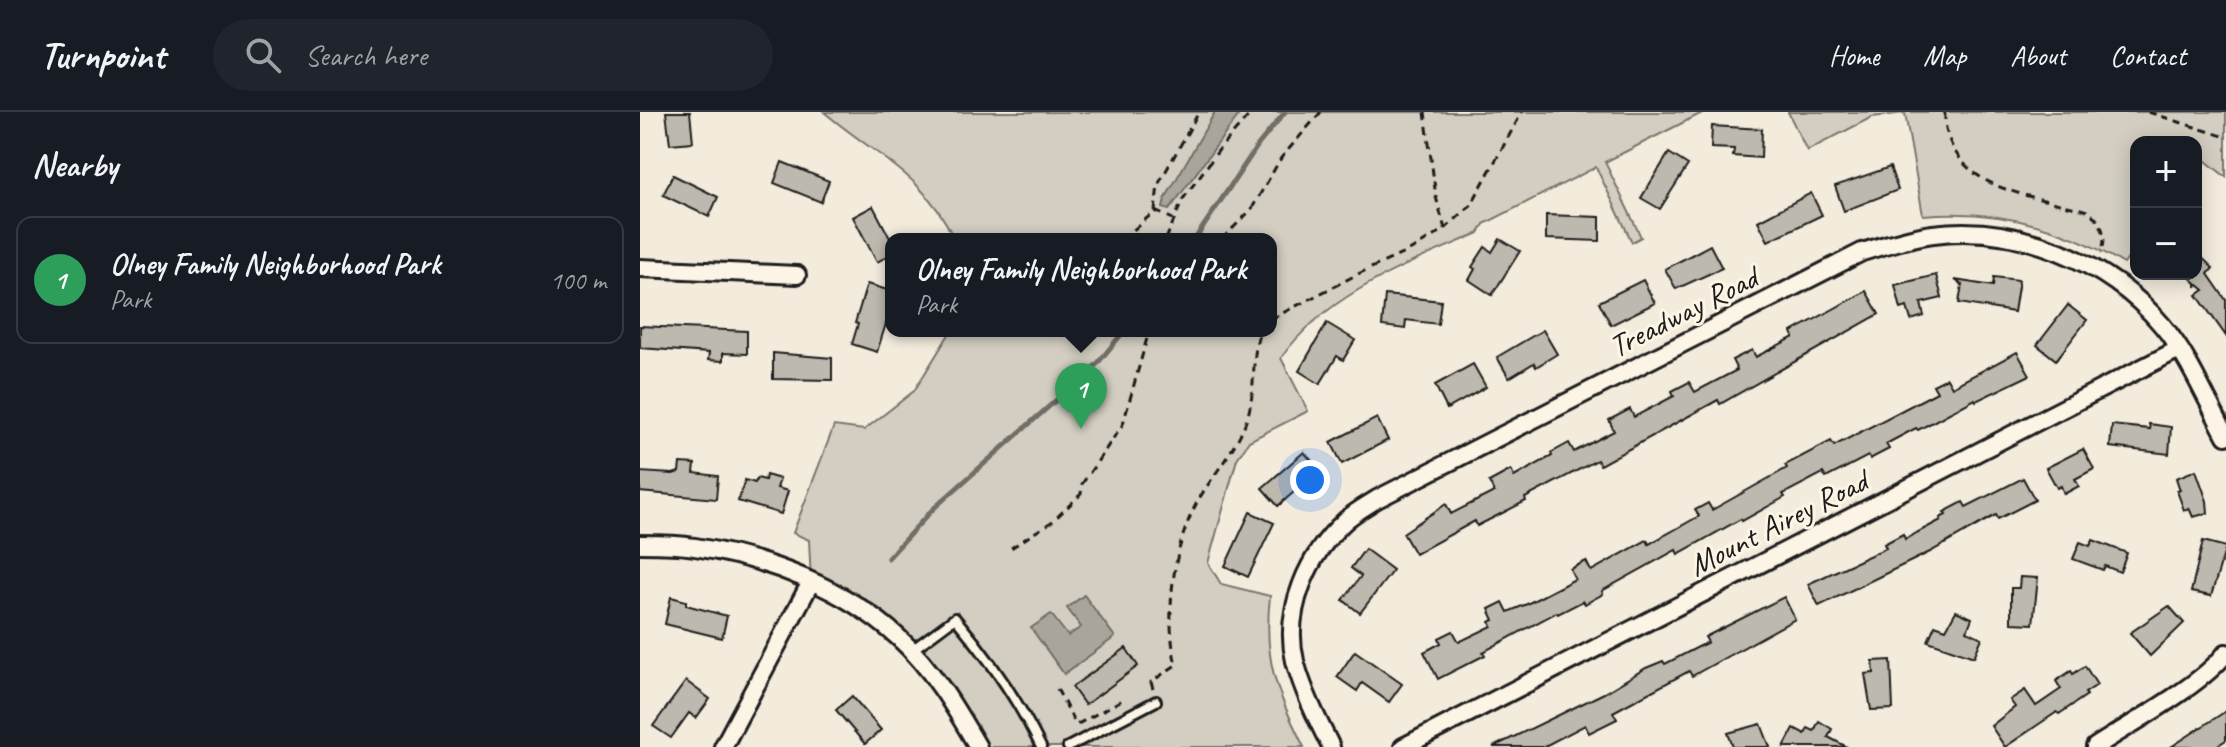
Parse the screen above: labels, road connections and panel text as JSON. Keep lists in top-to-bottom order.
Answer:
{
  "streets": {
    "street": ["Treadway Road", "Mount Airey Road"]
  },
  "crossings": [
    ["Treadway Road", "Mount Airey Road"]
  ],
  "page": {
    "header": "Turnpoint",
    "search": "Search here",
    "nav": [
      "Home",
      "Map",
      "About",
      "Contact"
    ],
    "heading": "Nearby",
    "map_buttons": ["+", "−"],
    "list": [
      {
        "mark": "1",
        "name": "Olney Family Neighborhood Park",
        "note": "Park",
        "value": "100 m"
      }
    ],
    "popup": ["Olney Family Neighborhood Park", "Park"],
    "pins": "1"
  }
}
